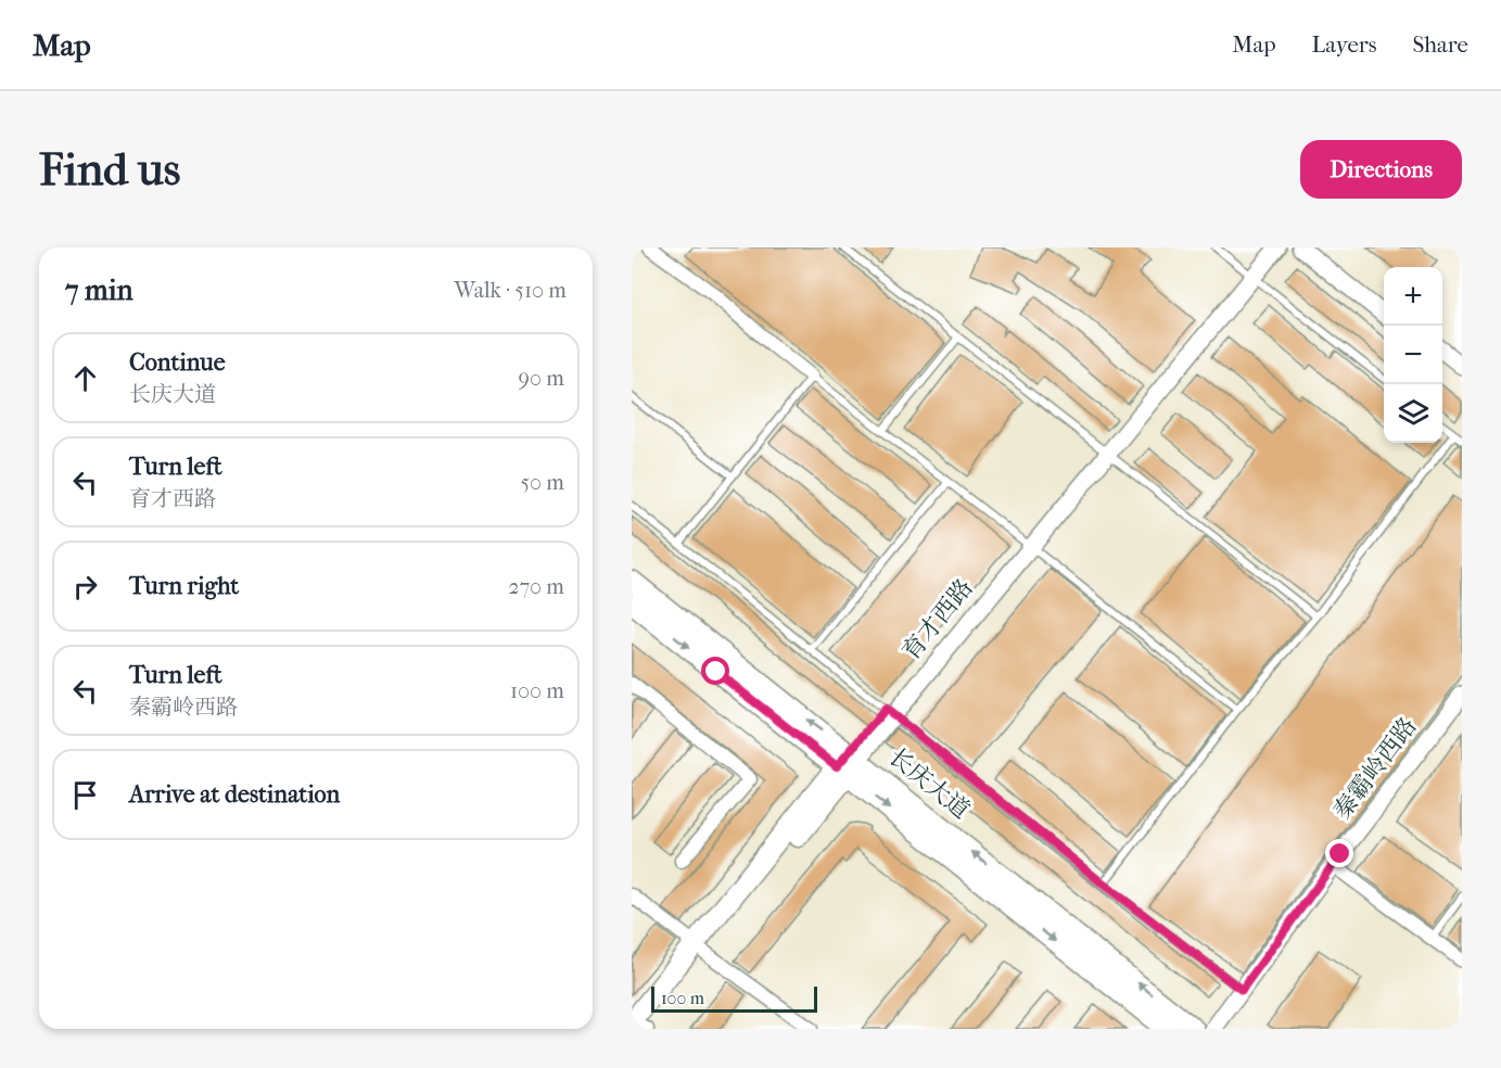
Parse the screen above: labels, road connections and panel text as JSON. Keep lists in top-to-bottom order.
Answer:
{
  "streets": {
    "main road": ["育才西路", "长庆大道"],
    "street": ["秦霸岭西路"]
  },
  "crossings": [
    ["育才西路", "长庆大道"]
  ],
  "scale_bar": "100 m",
  "page": {
    "header": "Map",
    "nav": ["Map", "Layers", "Share"],
    "buttons": "Directions",
    "title": "Find us",
    "heading": ["7 min", "Walk · 510 m"],
    "map_buttons": ["+", "−"],
    "list": [
      ["Continue", "长庆大道", "90 m"],
      ["Turn left", "育才西路", "50 m"],
      ["Turn right", "270 m"],
      ["Turn left", "秦霸岭西路", "100 m"],
      "Arrive at destination"
    ],
    "scale": "100 m"
  }
}
